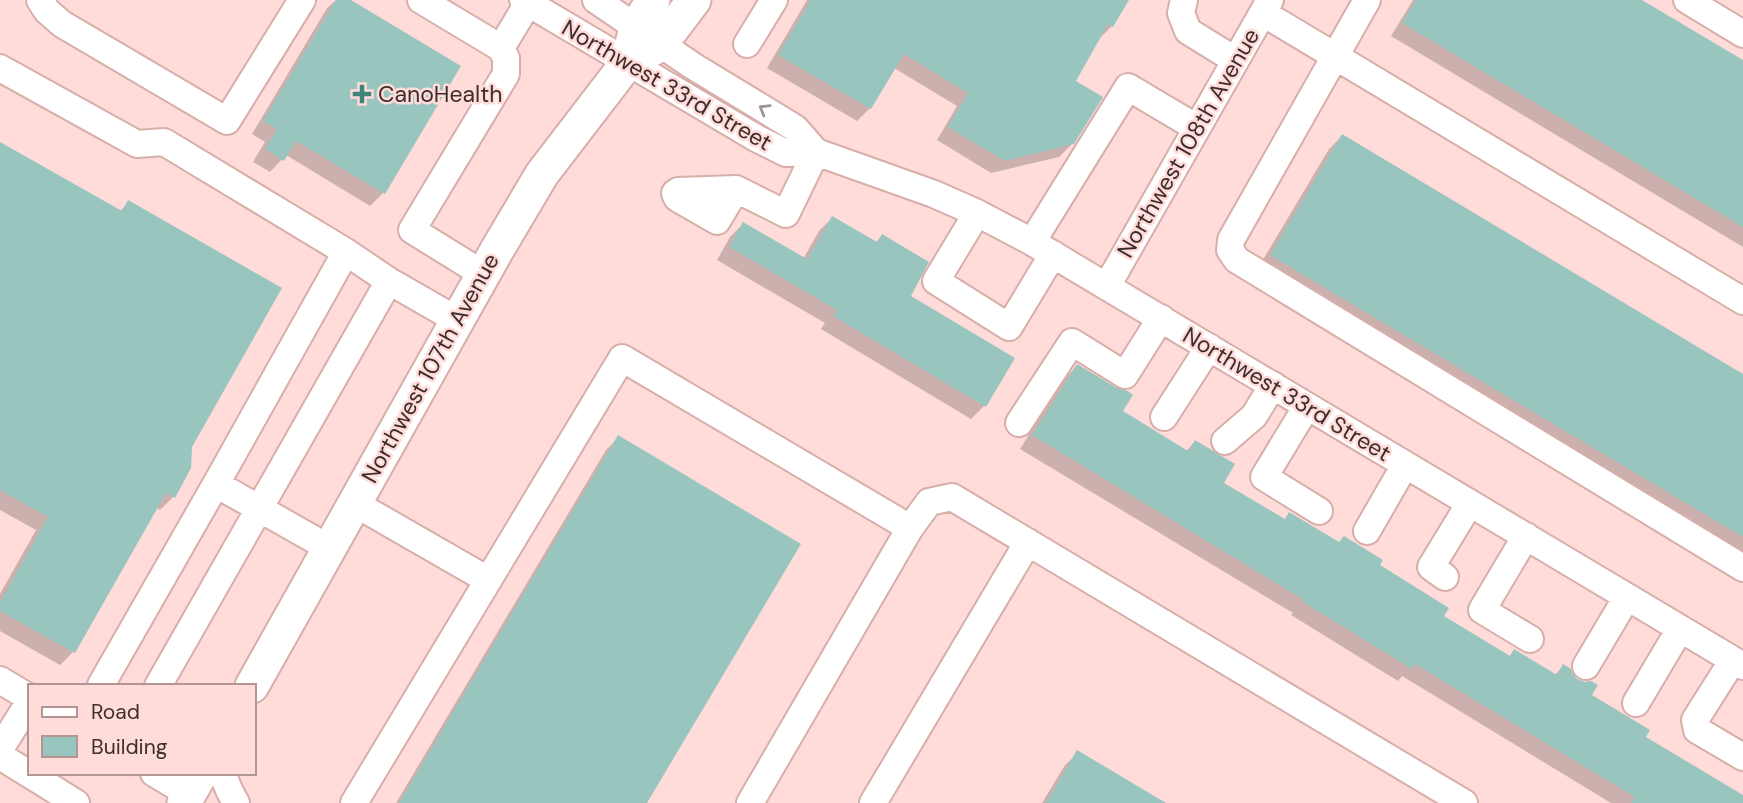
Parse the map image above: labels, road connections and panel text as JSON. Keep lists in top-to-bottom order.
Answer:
{
  "streets": {
    "main road": ["Northwest 107th Avenue"],
    "street": ["Northwest 33rd Street", "Northwest 108th Avenue"]
  },
  "crossings": [
    ["Northwest 33rd Street", "Northwest 108th Avenue"],
    ["Northwest 33rd Street", "Northwest 107th Avenue"]
  ],
  "places": {
    "health": ["CanoHealth"]
  },
  "legend": ["Road", "Building"]
}
